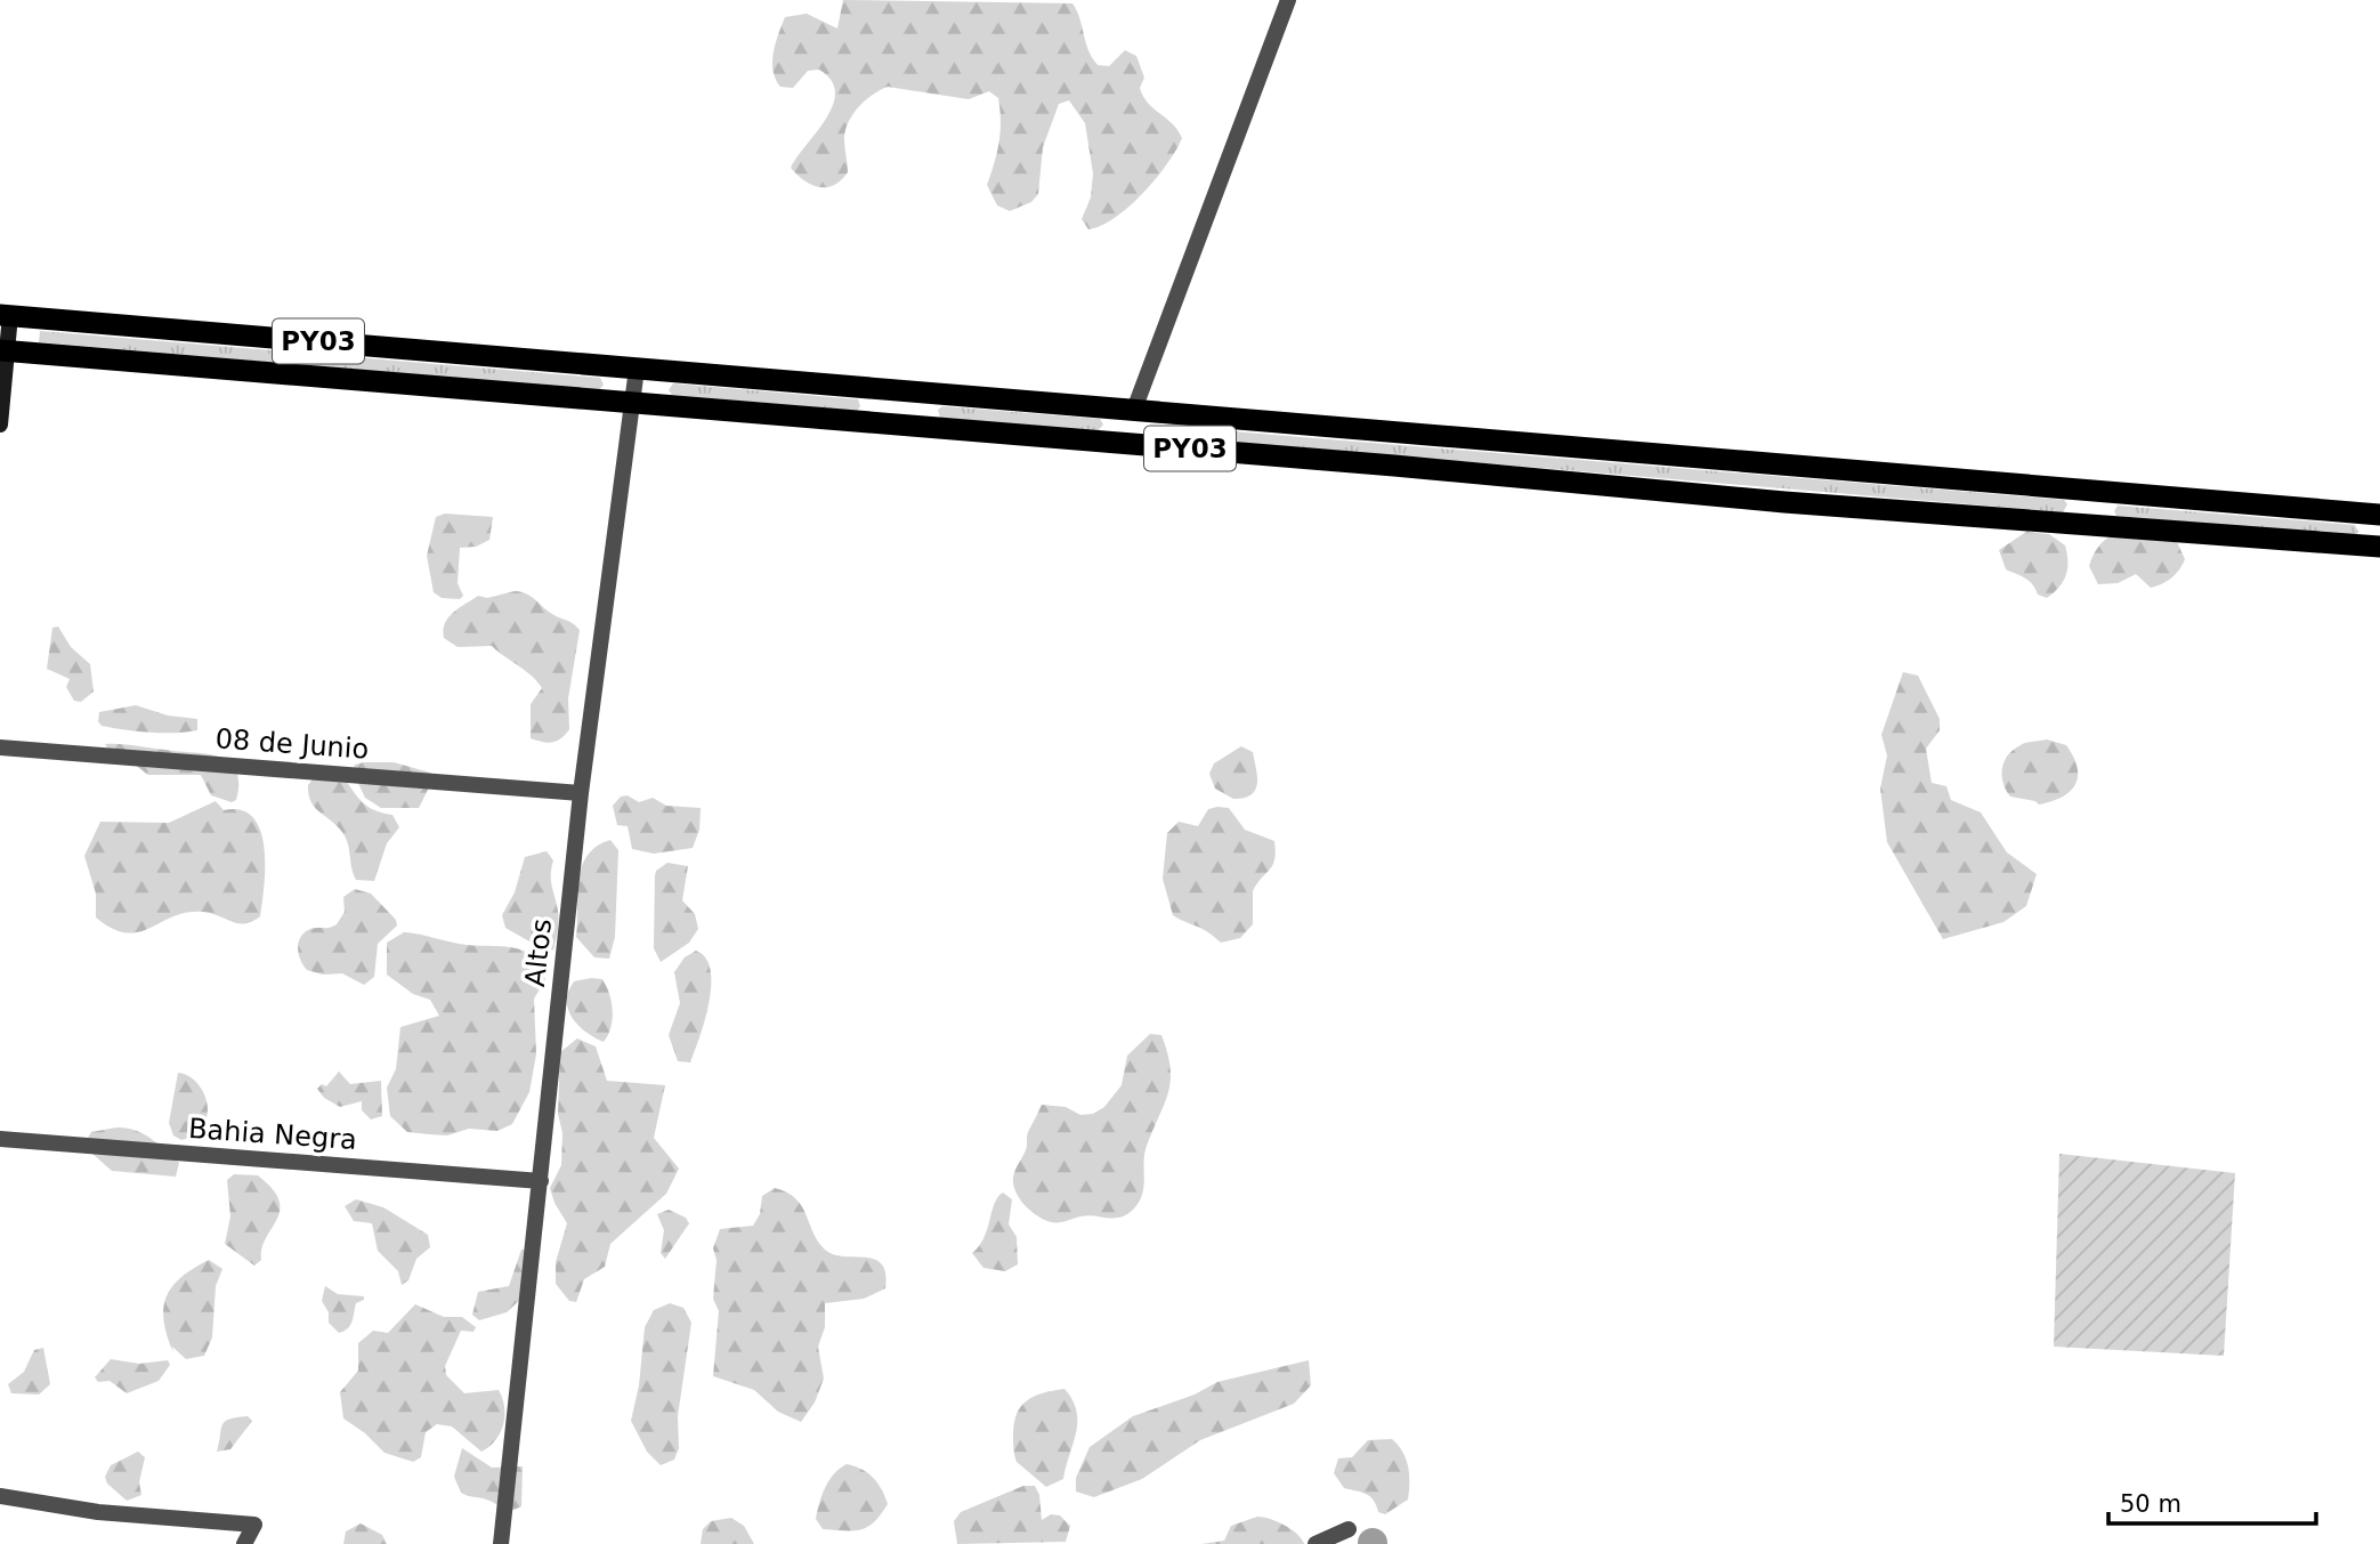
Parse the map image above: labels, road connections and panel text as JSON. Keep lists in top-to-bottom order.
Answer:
{
  "streets": {
    "highway": ["PY03"],
    "street": ["08 de Junio", "Altos", "Bahia Negra"]
  },
  "crossings": [
    ["PY03", "Altos"],
    ["08 de Junio", "Altos"],
    ["Altos", "Bahia Negra"]
  ],
  "scale_bar": "50 m"
}
